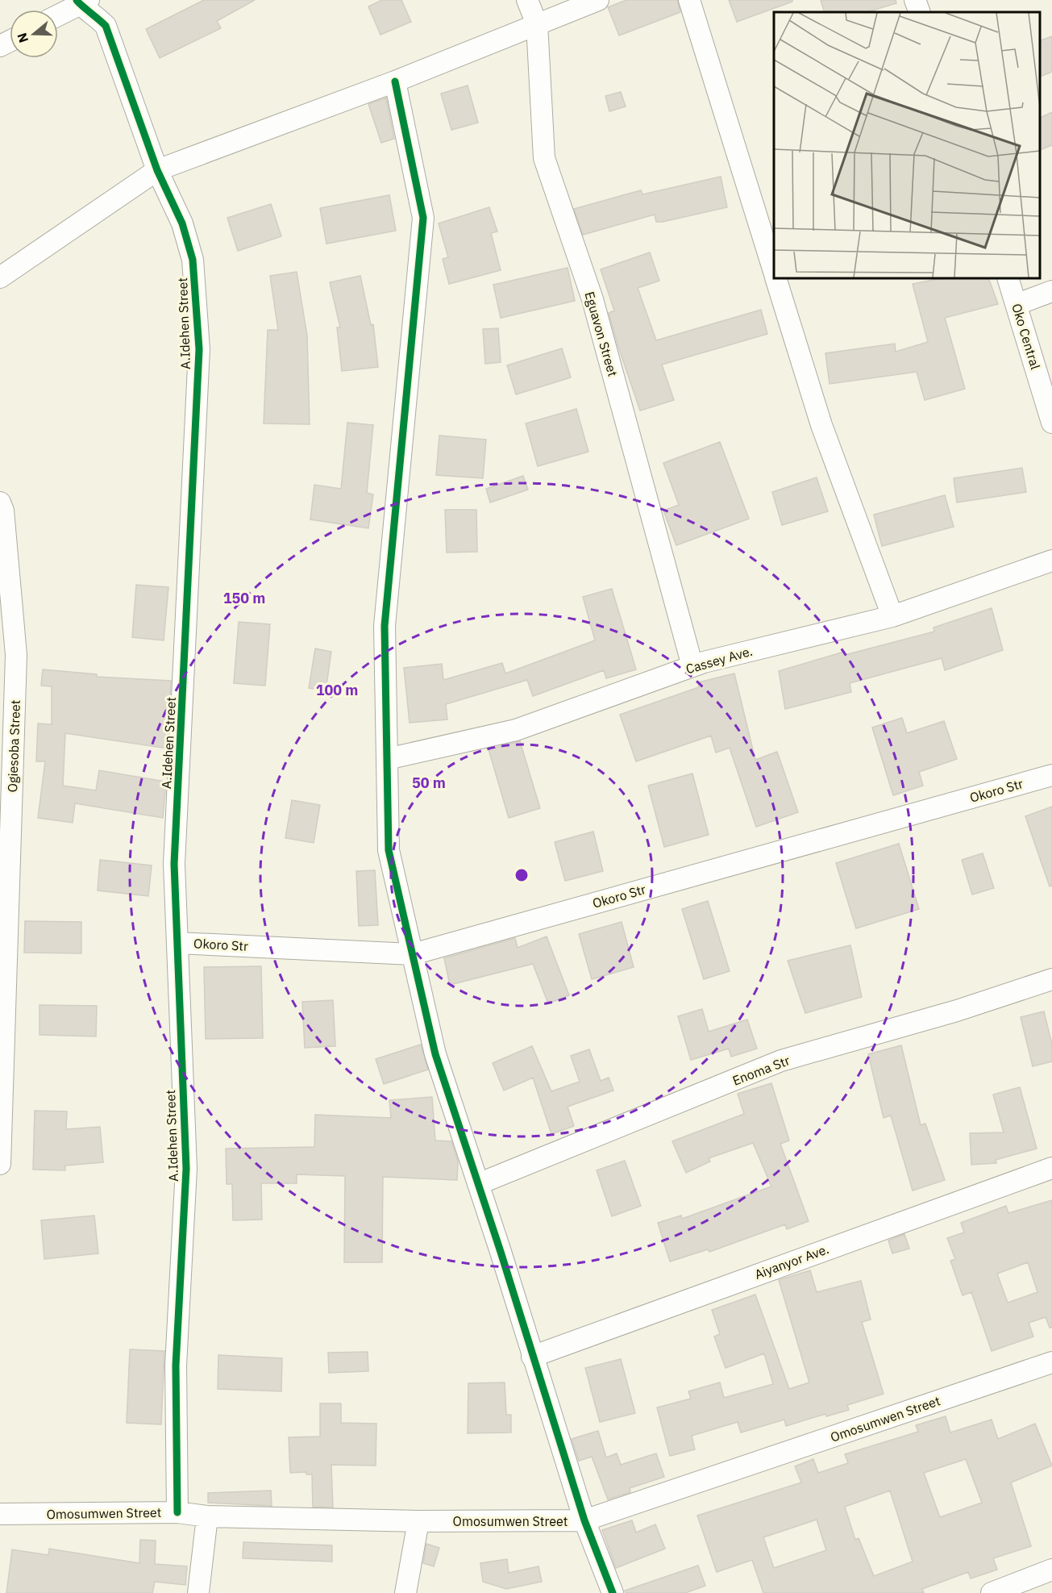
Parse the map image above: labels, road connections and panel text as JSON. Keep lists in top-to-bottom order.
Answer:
{
  "streets": {
    "street": [
      "A.Idehen Street",
      "Eguavon Street",
      "Oko Central",
      "Cassey Ave.",
      "Ogiesoba Street",
      "Okoro Str",
      "Enoma Str",
      "Aiyanyor Ave.",
      "Omosumwen Street"
    ]
  },
  "crossings": [
    ["A.Idehen Street", "Okoro Str"],
    ["A.Idehen Street", "Omosumwen Street"],
    ["Eguavon Street", "Cassey Ave."]
  ],
  "north": "left",
  "rings": ["150 m", "100 m", "50 m"]
}
